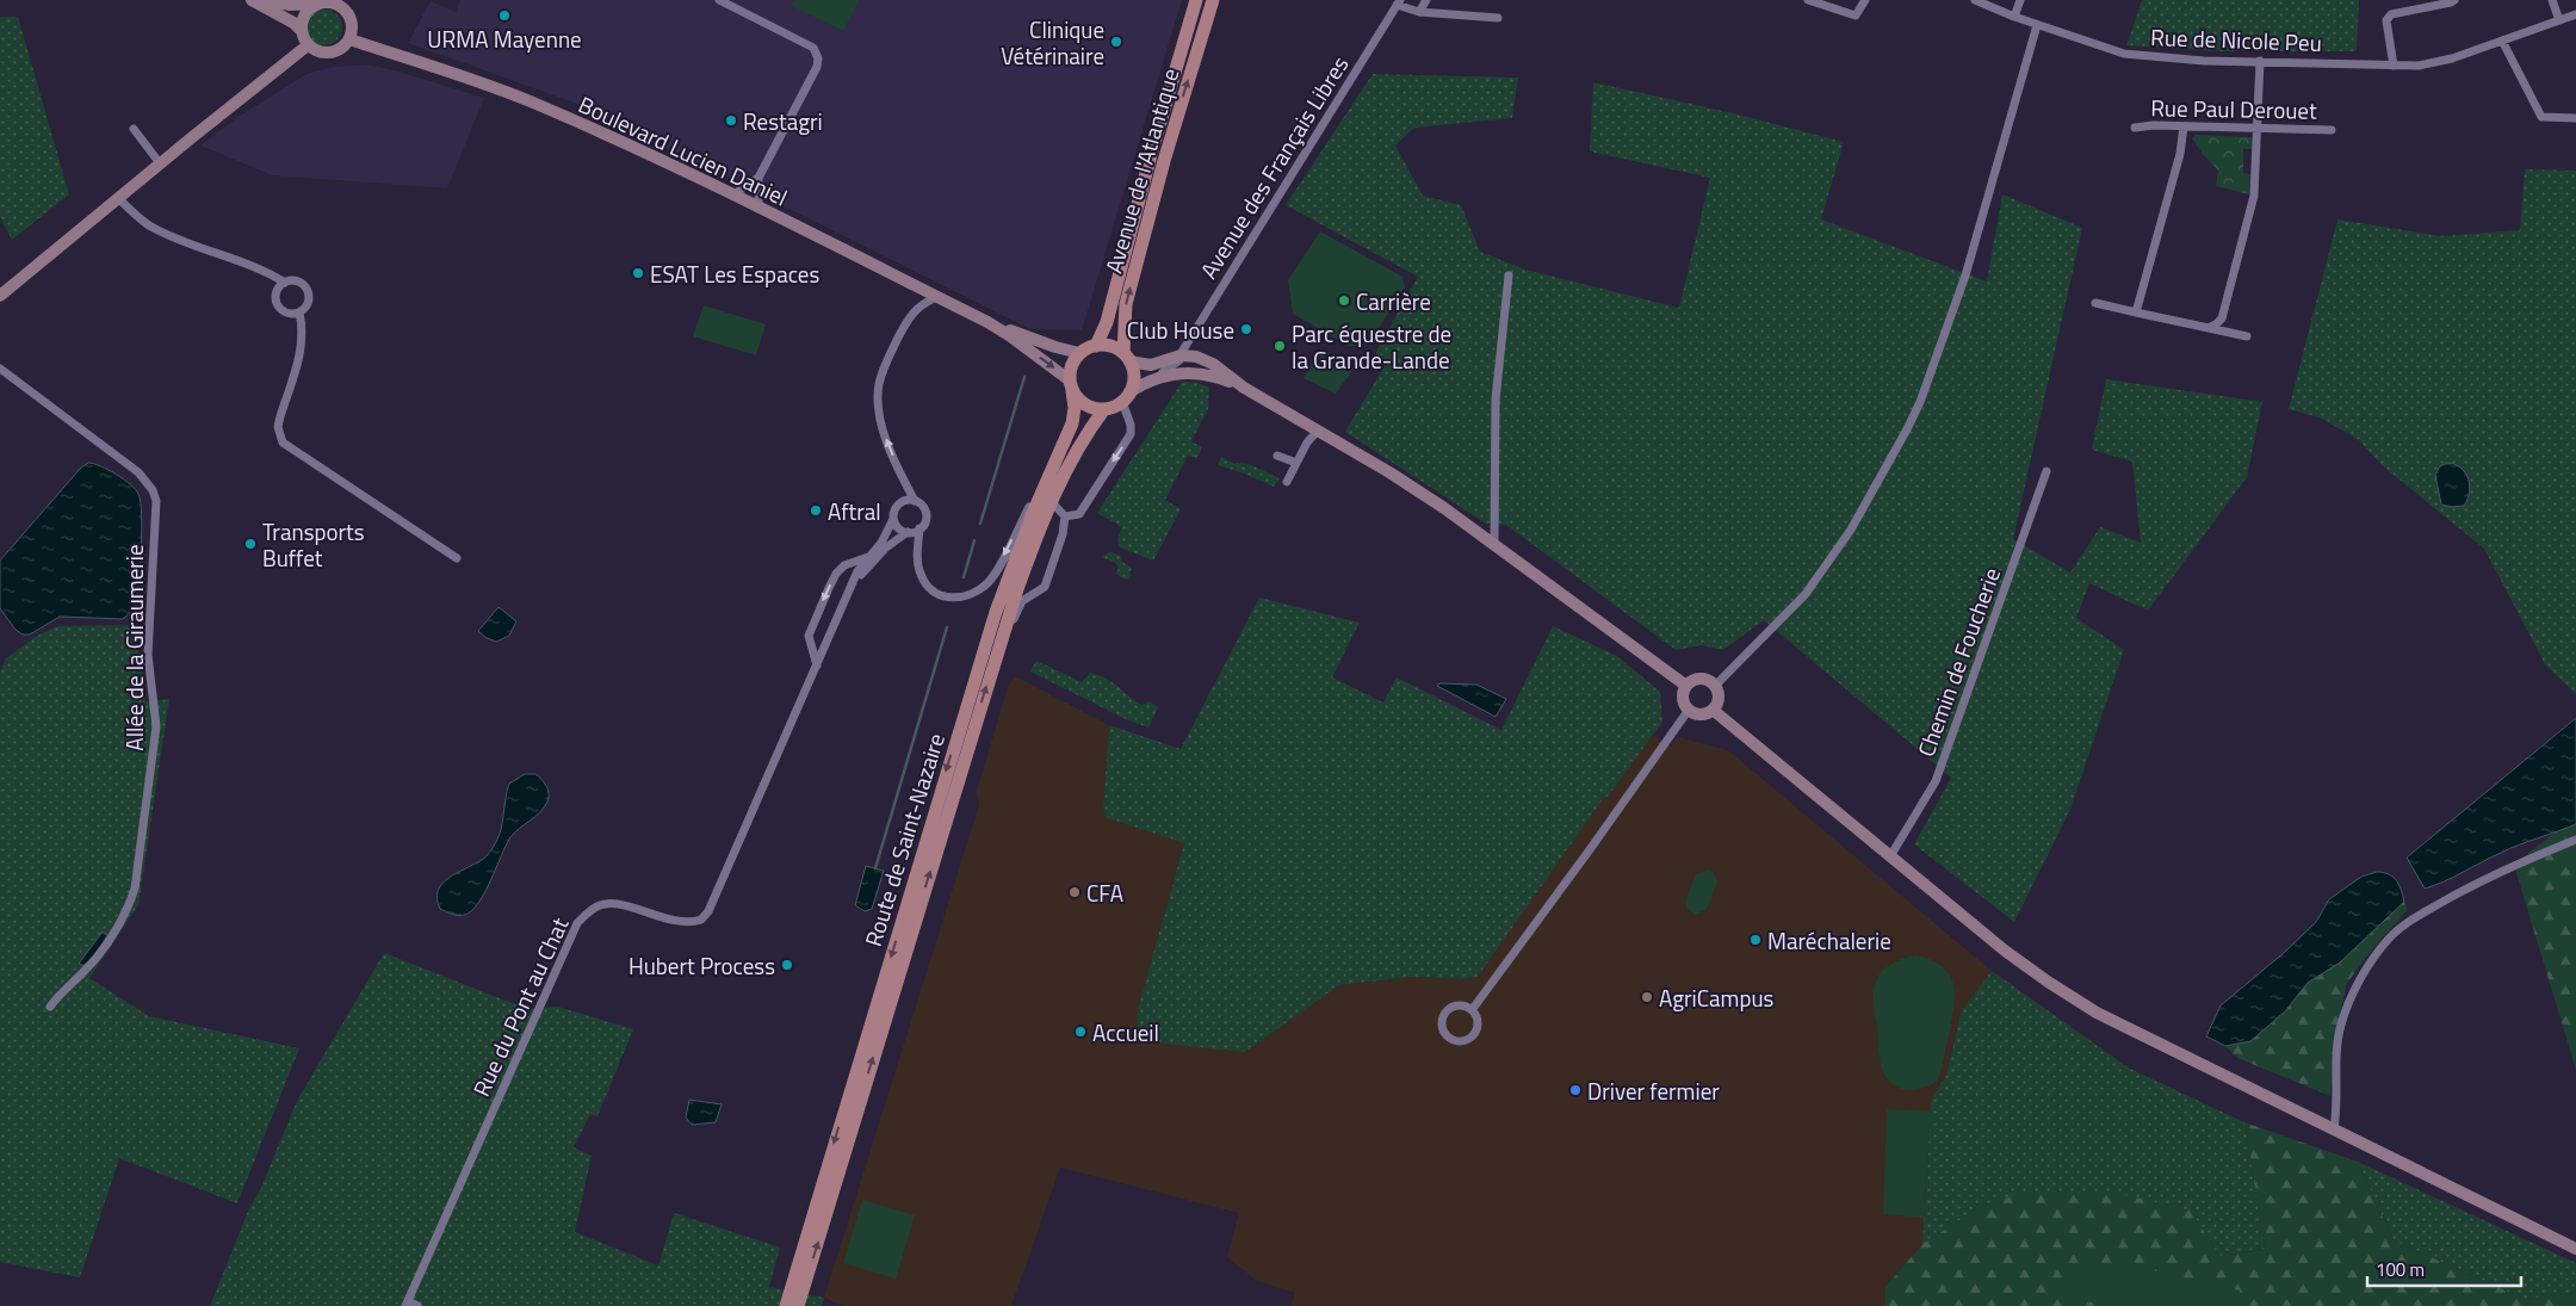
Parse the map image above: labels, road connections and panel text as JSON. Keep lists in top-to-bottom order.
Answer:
{
  "streets": {
    "main road": ["Avenue de l'Atlantique", "Route de Saint-Nazaire"],
    "street": [
      "Rue de Nicole Peu",
      "Rue Paul Derouet",
      "Boulevard Lucien Daniel",
      "Avenue des Français Libres",
      "Allée de la Giraumerie",
      "Chemin de Foucherie",
      "Rue du Pont au Chat"
    ]
  },
  "crossings": [
    ["Boulevard Lucien Daniel", "Avenue de l'Atlantique"],
    ["Boulevard Lucien Daniel", "Route de Saint-Nazaire"],
    ["Avenue de l'Atlantique", "Route de Saint-Nazaire"]
  ],
  "places": [
    "URMA Mayenne",
    "Clinique Vétérinaire",
    "Restagri",
    "ESAT Les Espaces",
    "Carrière",
    "Club House",
    "Parc équestre de la Grande-Lande",
    "Aftral",
    "Transports Buffet",
    "CFA",
    "Maréchalerie",
    "Hubert Process",
    "AgriCampus",
    "Accueil",
    "Driver fermier"
  ],
  "scale_bar": "100 m"
}
